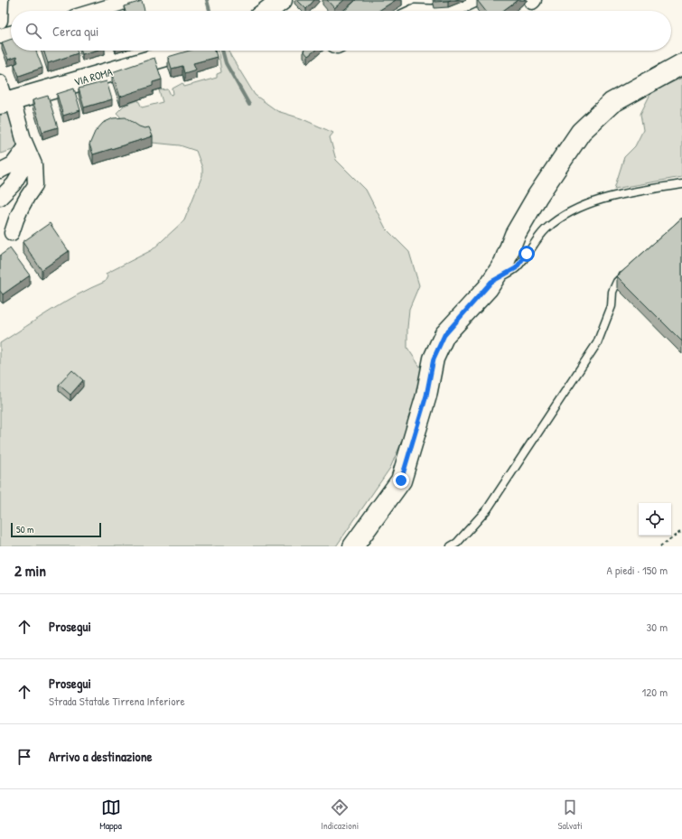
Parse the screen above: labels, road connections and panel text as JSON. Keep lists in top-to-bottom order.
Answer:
{
  "streets": {
    "main road": ["VIA ROMA"]
  },
  "scale_bar": "50 m",
  "page": {
    "search": "Cerca qui",
    "scale": "50 m",
    "heading": ["2 min", "A piedi · 150 m"],
    "list": [
      ["Prosegui", "30 m"],
      ["Prosegui", "Strada Statale Tirrena Inferiore", "120 m"],
      "Arrivo a destinazione"
    ],
    "nav": ["Mappa", "Indicazioni", "Salvati"]
  }
}
